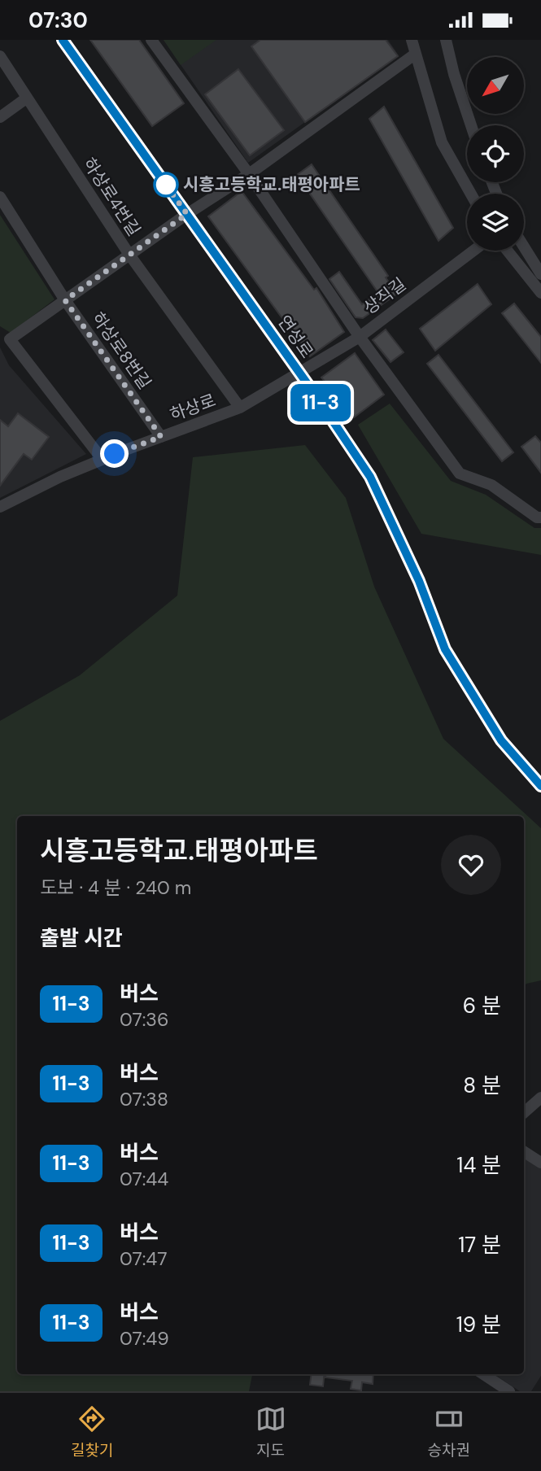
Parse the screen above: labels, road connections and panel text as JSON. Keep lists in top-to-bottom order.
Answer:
{
  "streets": {
    "street": [
      "하상로4번길",
      "상직길",
      "연성로",
      "하상로8번길",
      "하상로"
    ]
  },
  "crossings": [
    ["하상로4번길", "하상로"],
    ["상직길", "연성로"],
    ["상직길", "하상로"],
    ["연성로", "하상로"],
    ["하상로8번길", "하상로"]
  ],
  "places": ["시흥고등학교.태평아파트"],
  "lines": ["bus line 11-3"],
  "north": "bottom left",
  "page": {
    "status": "07:30",
    "on_map": "11-3",
    "heading": [
      ["시흥고등학교.태평아파트", "도보 · 4 분 · 240 m"],
      "출발 시간"
    ],
    "list": [
      {
        "mark": "11-3",
        "name": "버스",
        "note": "07:36",
        "value": "6 분"
      },
      {
        "mark": "11-3",
        "name": "버스",
        "note": "07:38",
        "value": "8 분"
      },
      {
        "mark": "11-3",
        "name": "버스",
        "note": "07:44",
        "value": "14 분"
      },
      {
        "mark": "11-3",
        "name": "버스",
        "note": "07:47",
        "value": "17 분"
      },
      {
        "mark": "11-3",
        "name": "버스",
        "note": "07:49",
        "value": "19 분"
      }
    ],
    "tabs": ["길찾기", "지도", "승차권"]
  }
}
